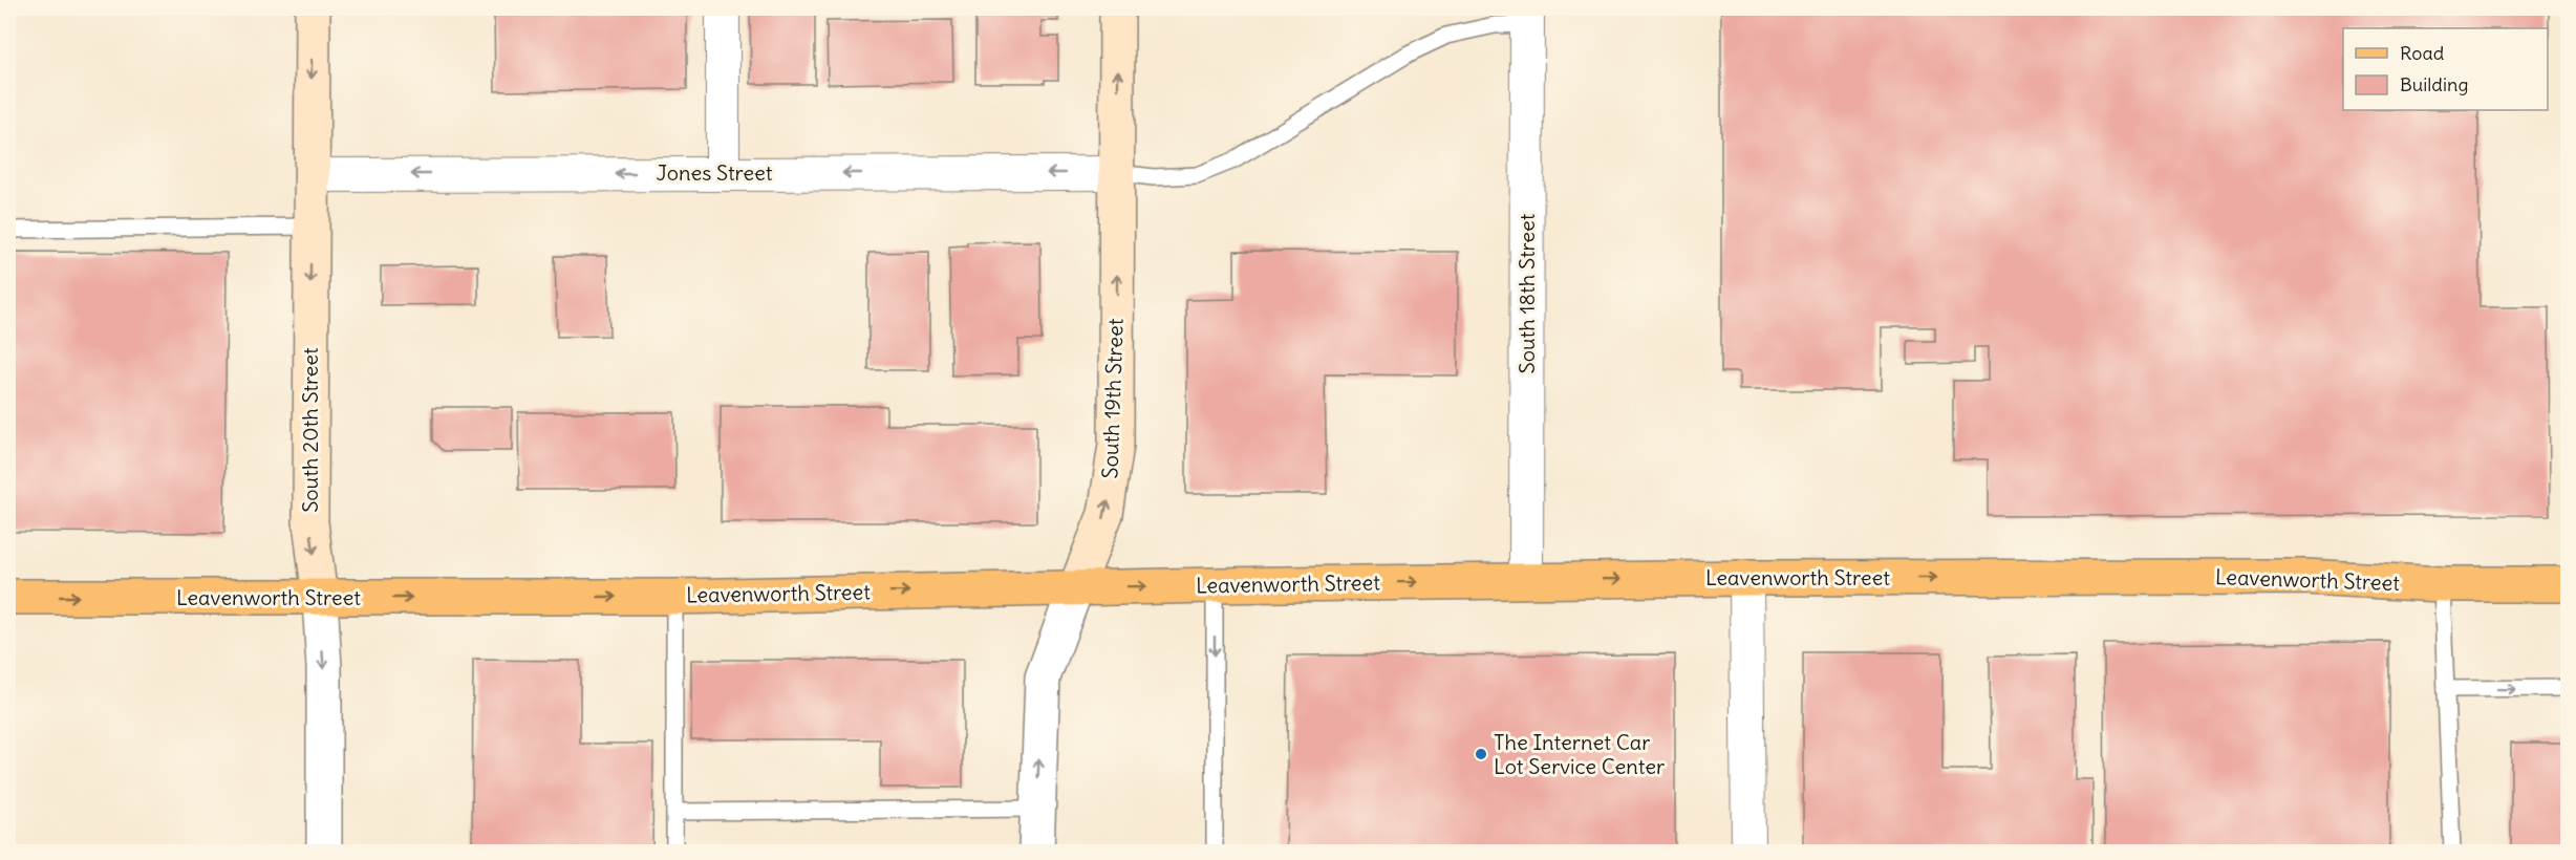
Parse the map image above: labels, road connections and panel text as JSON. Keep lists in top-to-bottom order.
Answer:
{
  "streets": {
    "main road": ["South 19th Street", "South 20th Street", "Leavenworth Street"],
    "street": ["Jones Street", "South 18th Street"]
  },
  "crossings": [
    ["Jones Street", "South 19th Street"],
    ["Jones Street", "South 20th Street"],
    ["South 18th Street", "Leavenworth Street"],
    ["South 19th Street", "Leavenworth Street"],
    ["South 20th Street", "Leavenworth Street"]
  ],
  "one_way": [
    "Jones Street",
    "South 19th Street",
    "South 20th Street",
    "Leavenworth Street"
  ],
  "places": ["The Internet Car Lot Service Center"],
  "legend": ["Road", "Building"]
}
